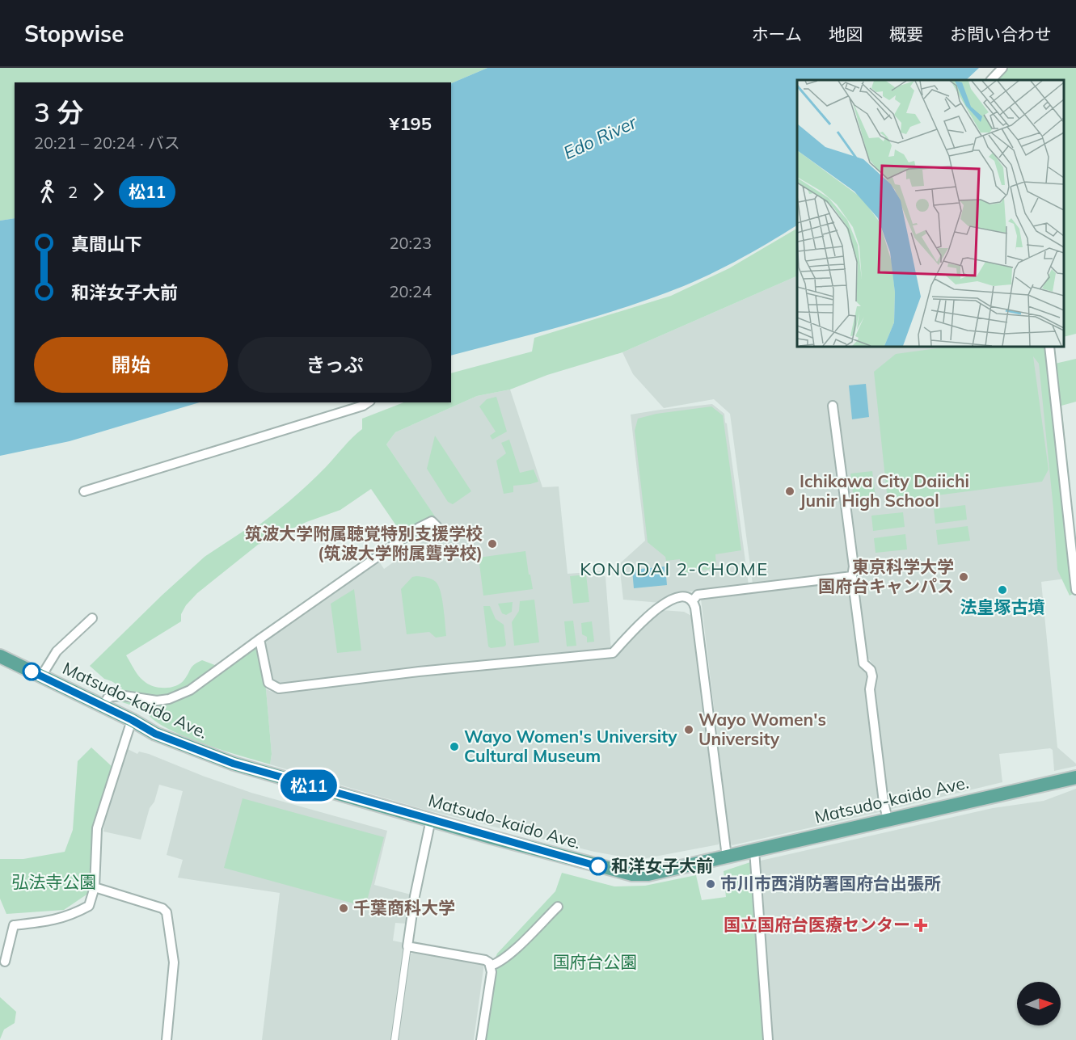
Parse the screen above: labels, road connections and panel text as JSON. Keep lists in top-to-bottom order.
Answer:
{
  "streets": {
    "main road": ["Matsudo-kaido Ave."]
  },
  "districts": ["KONODAI 2-CHOME"],
  "water": ["Edo River"],
  "parks": ["弘法寺公園", "国府台公園"],
  "places": {
    "other": [
      "Ichikawa City Daiichi Junir High School",
      "筑波大学附属聴覚特別支援学校 (筑波大学附属聾学校)",
      "東京科学大学 国府台キャンパス",
      "法皇塚古墳",
      "Wayo Women's University",
      "Wayo Women's University Cultural Museum",
      "和洋女子大前",
      "市川市西消防署国府台出張所",
      "千葉商科大学"
    ],
    "health": ["国立国府台医療センター"]
  },
  "lines": ["bus line 松11"],
  "north": "right",
  "page": {
    "header": "Stopwise",
    "nav": [
      "ホーム",
      "地図",
      "概要",
      "お問い合わせ"
    ],
    "on_map": "松11",
    "heading": ["3 分", "20:21 – 20:24 · バス", "¥195"],
    "legs": ["2", "松11"],
    "list": [
      {
        "name": "真間山下",
        "value": "20:23"
      },
      {
        "name": "和洋女子大前",
        "value": "20:24"
      }
    ],
    "buttons": ["開始", "きっぷ"]
  }
}
